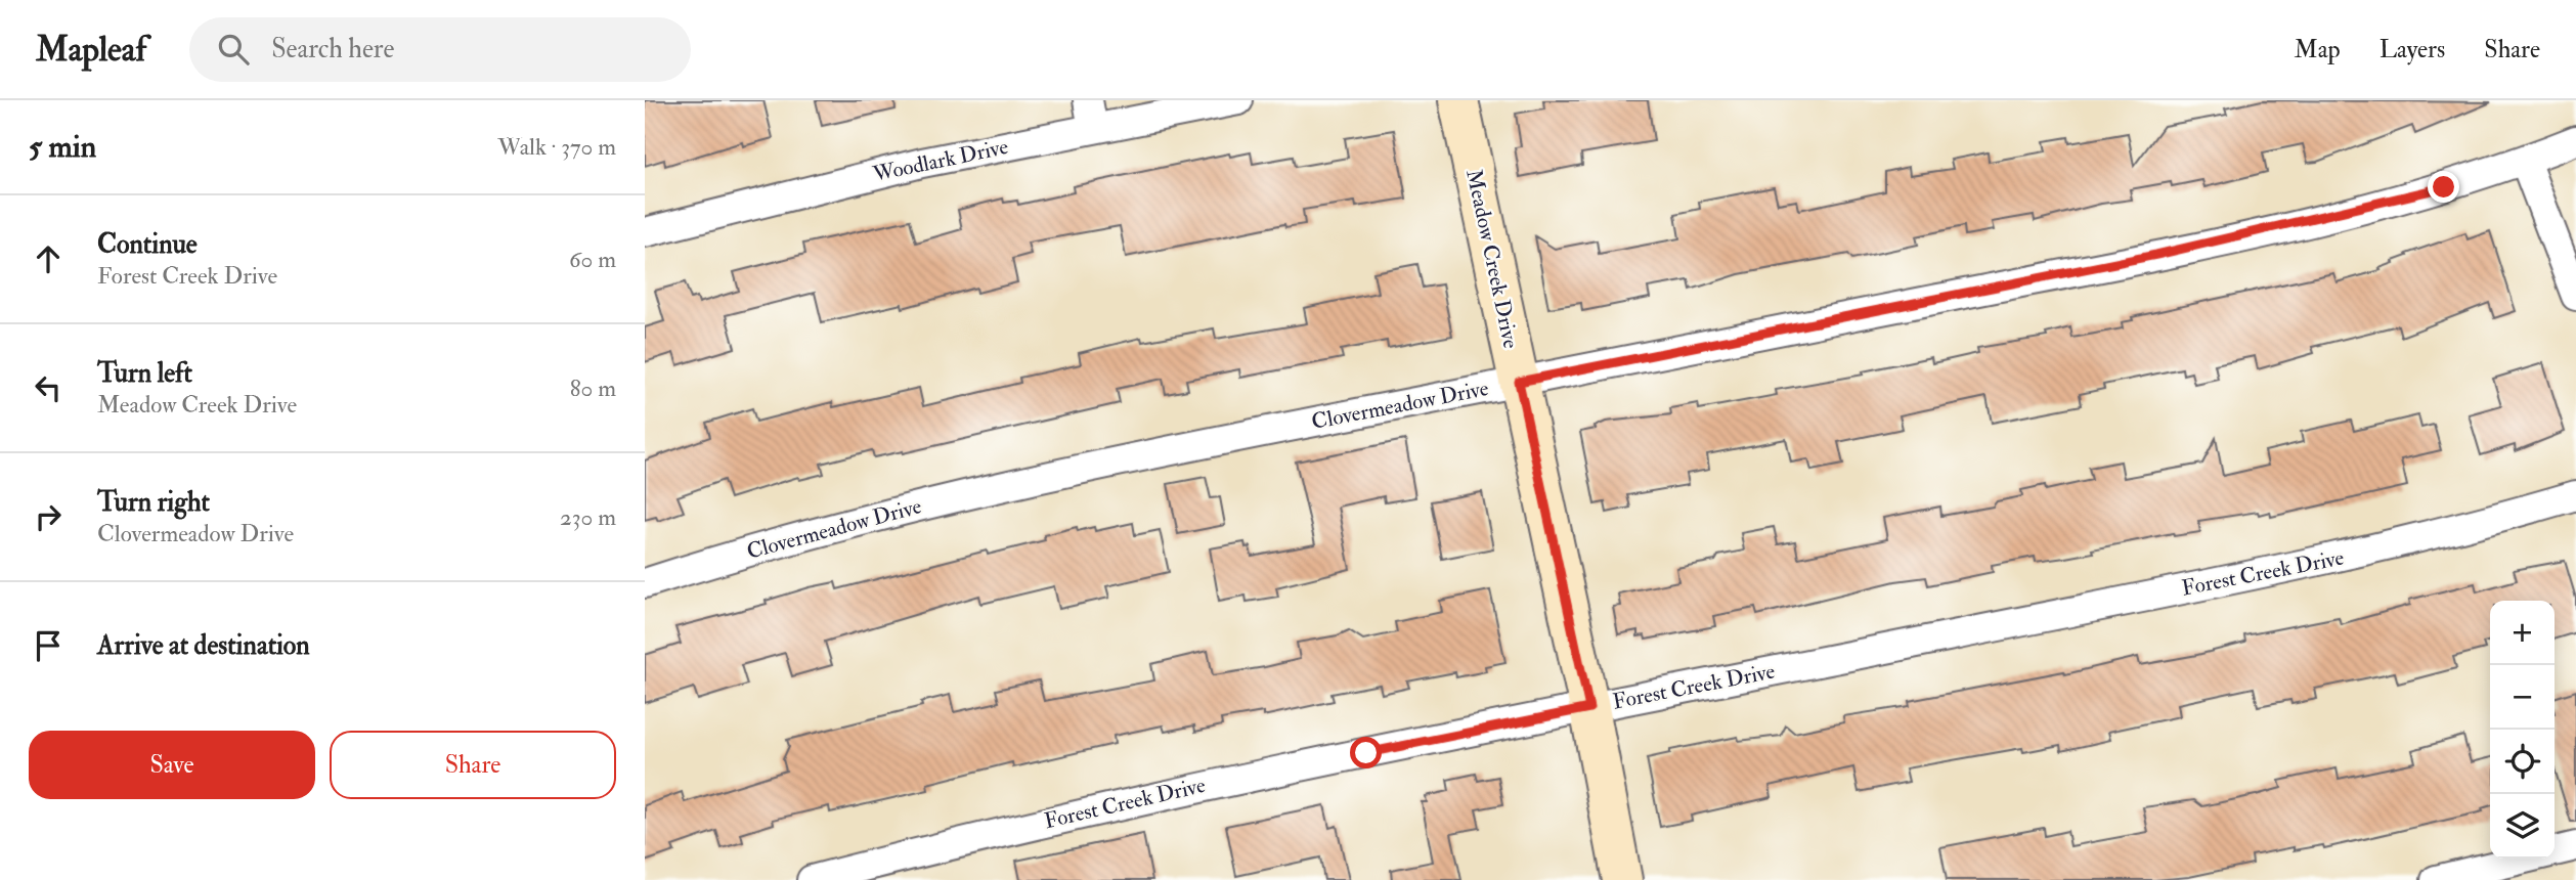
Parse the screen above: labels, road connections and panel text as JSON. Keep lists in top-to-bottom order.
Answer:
{
  "streets": {
    "street": [
      "Woodlark Drive",
      "Meadow Creek Drive",
      "Clovermeadow Drive",
      "Forest Creek Drive"
    ]
  },
  "crossings": [
    ["Meadow Creek Drive", "Clovermeadow Drive"],
    ["Meadow Creek Drive", "Forest Creek Drive"]
  ],
  "page": {
    "header": "Mapleaf",
    "search": "Search here",
    "nav": ["Map", "Layers", "Share"],
    "heading": ["5 min", "Walk · 370 m"],
    "list": [
      ["Continue", "Forest Creek Drive", "60 m"],
      ["Turn left", "Meadow Creek Drive", "80 m"],
      ["Turn right", "Clovermeadow Drive", "230 m"],
      "Arrive at destination"
    ],
    "map_buttons": ["+", "−"],
    "buttons": ["Save", "Share"]
  }
}
